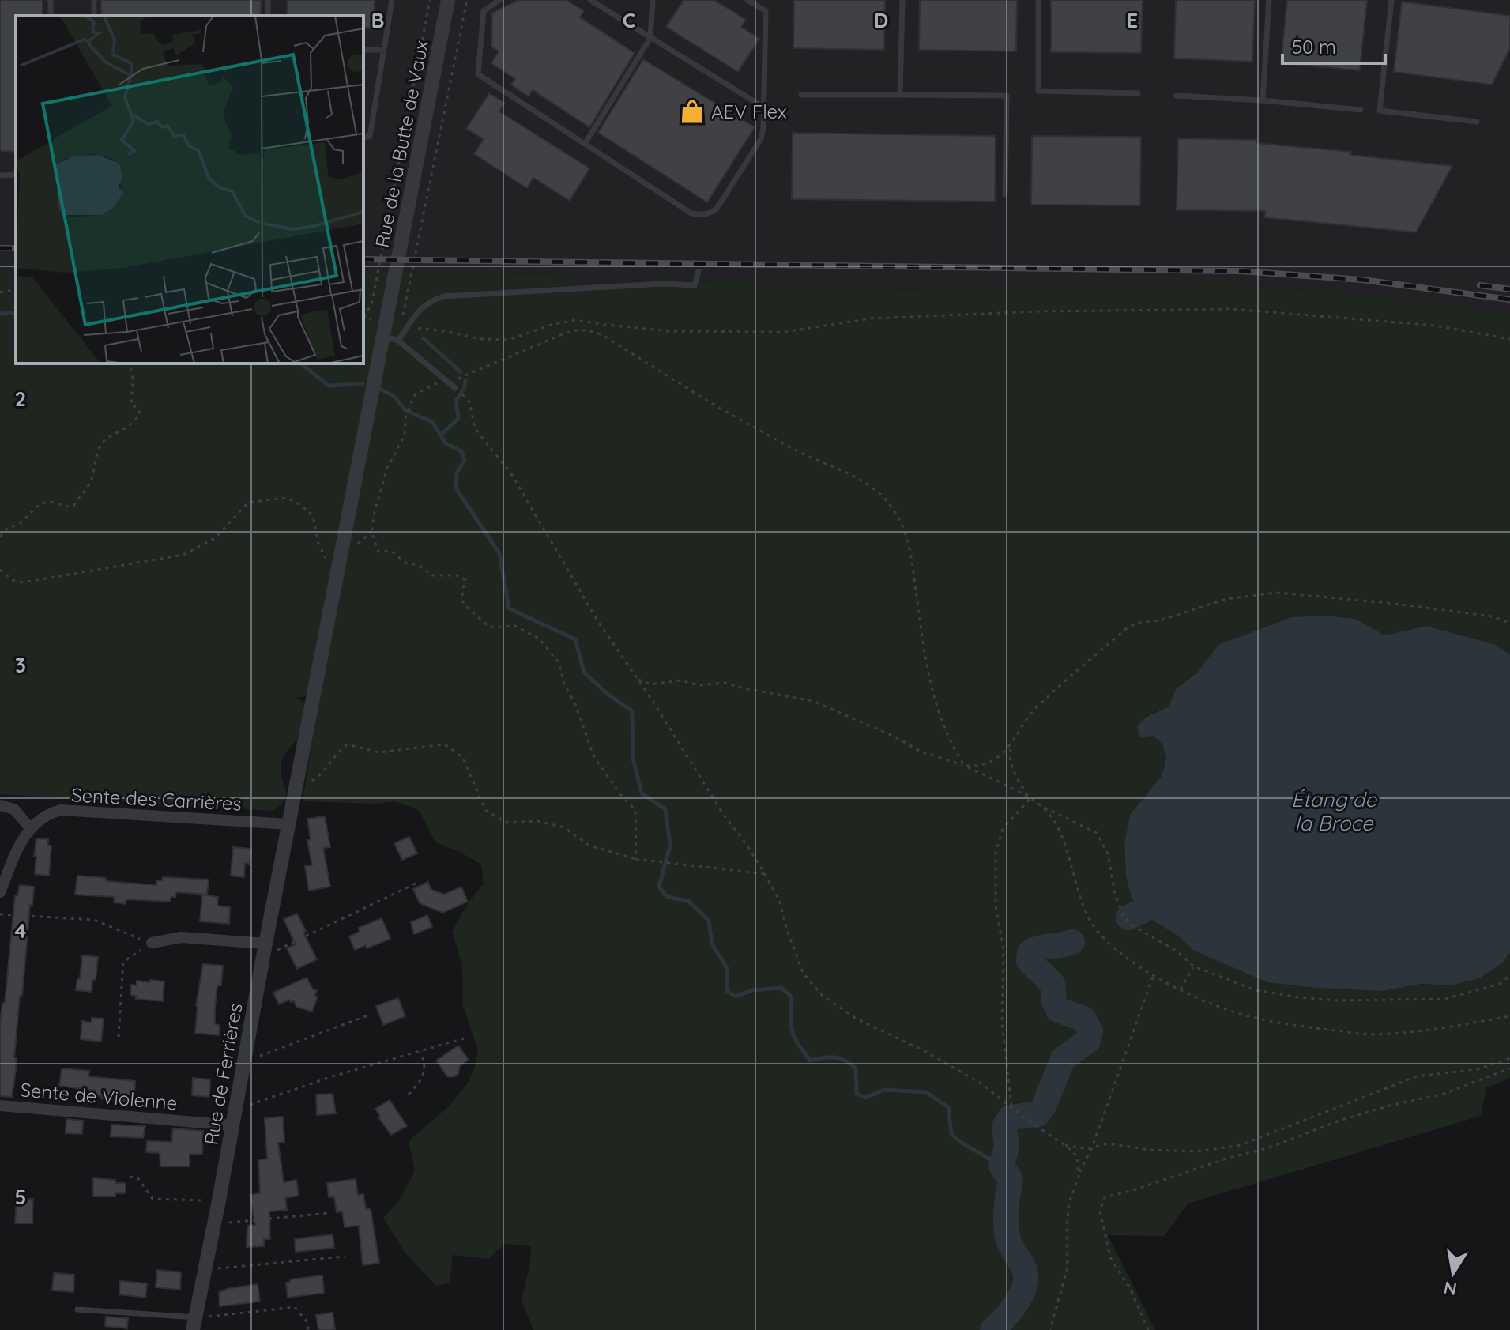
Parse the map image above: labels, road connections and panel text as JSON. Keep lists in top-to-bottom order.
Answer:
{
  "streets": {
    "street": [
      "Rue de la Butte de Vaux",
      "Sente des Carrières",
      "Rue de Ferrières",
      "Sente de Violenne"
    ]
  },
  "crossings": [
    ["Rue de la Butte de Vaux", "Rue de Ferrières"],
    ["Sente des Carrières", "Rue de Ferrières"],
    ["Rue de Ferrières", "Sente de Violenne"]
  ],
  "water": ["Étang de la Broce"],
  "places": {
    "shop": ["AEV Flex"]
  },
  "scale_bar": "50 m",
  "north": "bottom",
  "grid": {
    "columns": [
      "B",
      "C",
      "D",
      "E"
    ],
    "rows": [
      "2",
      "3",
      "4",
      "5"
    ]
  }
}
